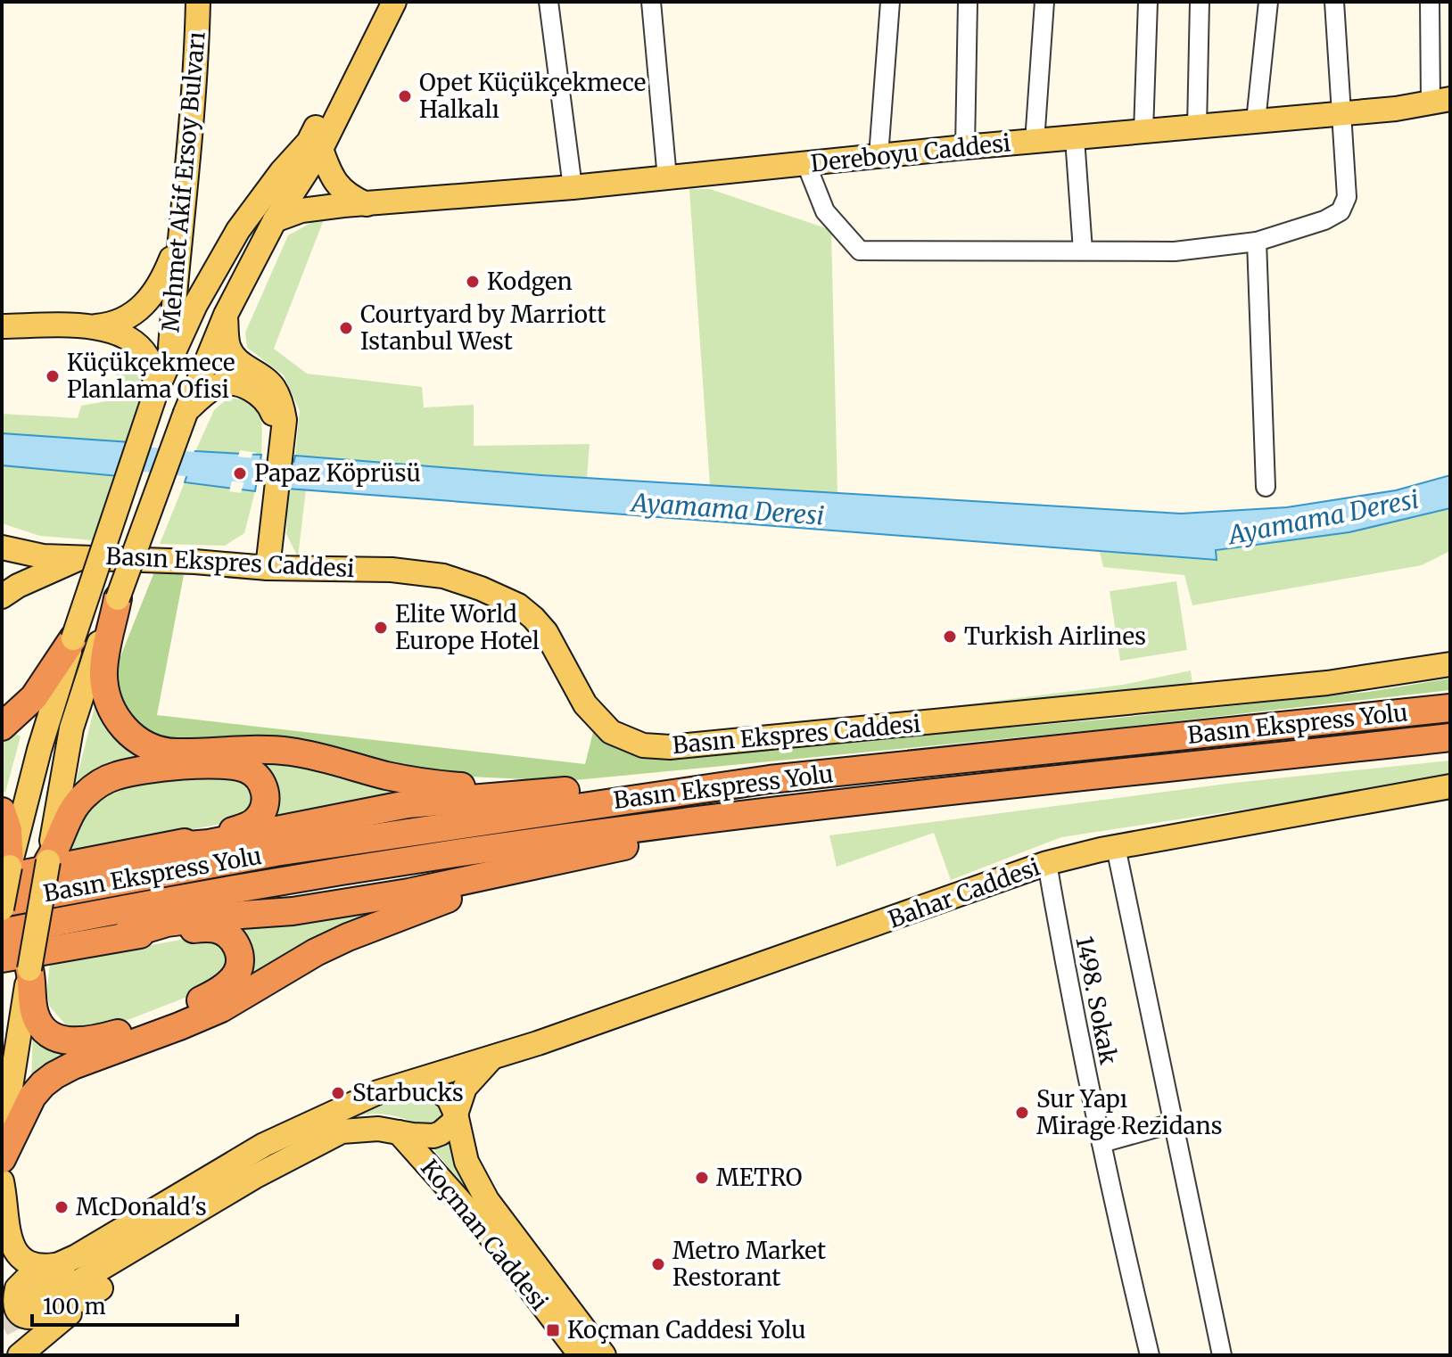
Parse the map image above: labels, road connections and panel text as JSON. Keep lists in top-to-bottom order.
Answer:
{
  "streets": {
    "highway": ["Basın Ekspress Yolu"],
    "main road": [
      "Dereboyu Caddesi",
      "Mehmet Akif Ersoy Bulvarı",
      "Basın Ekspres Caddesi",
      "Bahar Caddesi",
      "Koçman Caddesi"
    ],
    "street": ["1498. Sokak"]
  },
  "crossings": [
    ["Mehmet Akif Ersoy Bulvarı", "Basın Ekspress Yolu"],
    ["Bahar Caddesi", "1498. Sokak"]
  ],
  "water": ["Ayamama Deresi"],
  "places": {
    "other": [
      "Opet Küçükçekmece Halkalı",
      "Kodgen",
      "Courtyard by Marriott Istanbul West",
      "Küçükçekmece Planlama Ofisi",
      "Papaz Köprüsü",
      "Elite World Europe Hotel",
      "Turkish Airlines",
      "Starbucks",
      "Sur Yapı Mirage Rezidans",
      "METRO",
      "McDonald's",
      "Metro Market Restorant"
    ],
    "transit": ["Koçman Caddesi Yolu"]
  },
  "scale_bar": "100 m"
}
